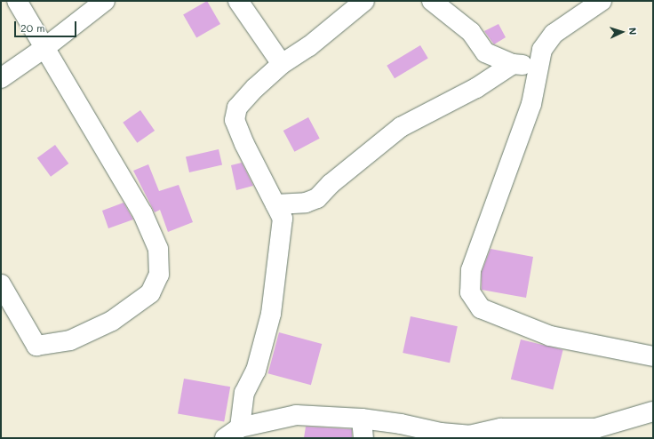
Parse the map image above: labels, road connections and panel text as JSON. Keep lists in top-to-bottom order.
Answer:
{
  "scale_bar": "20 m",
  "north": "right"
}
